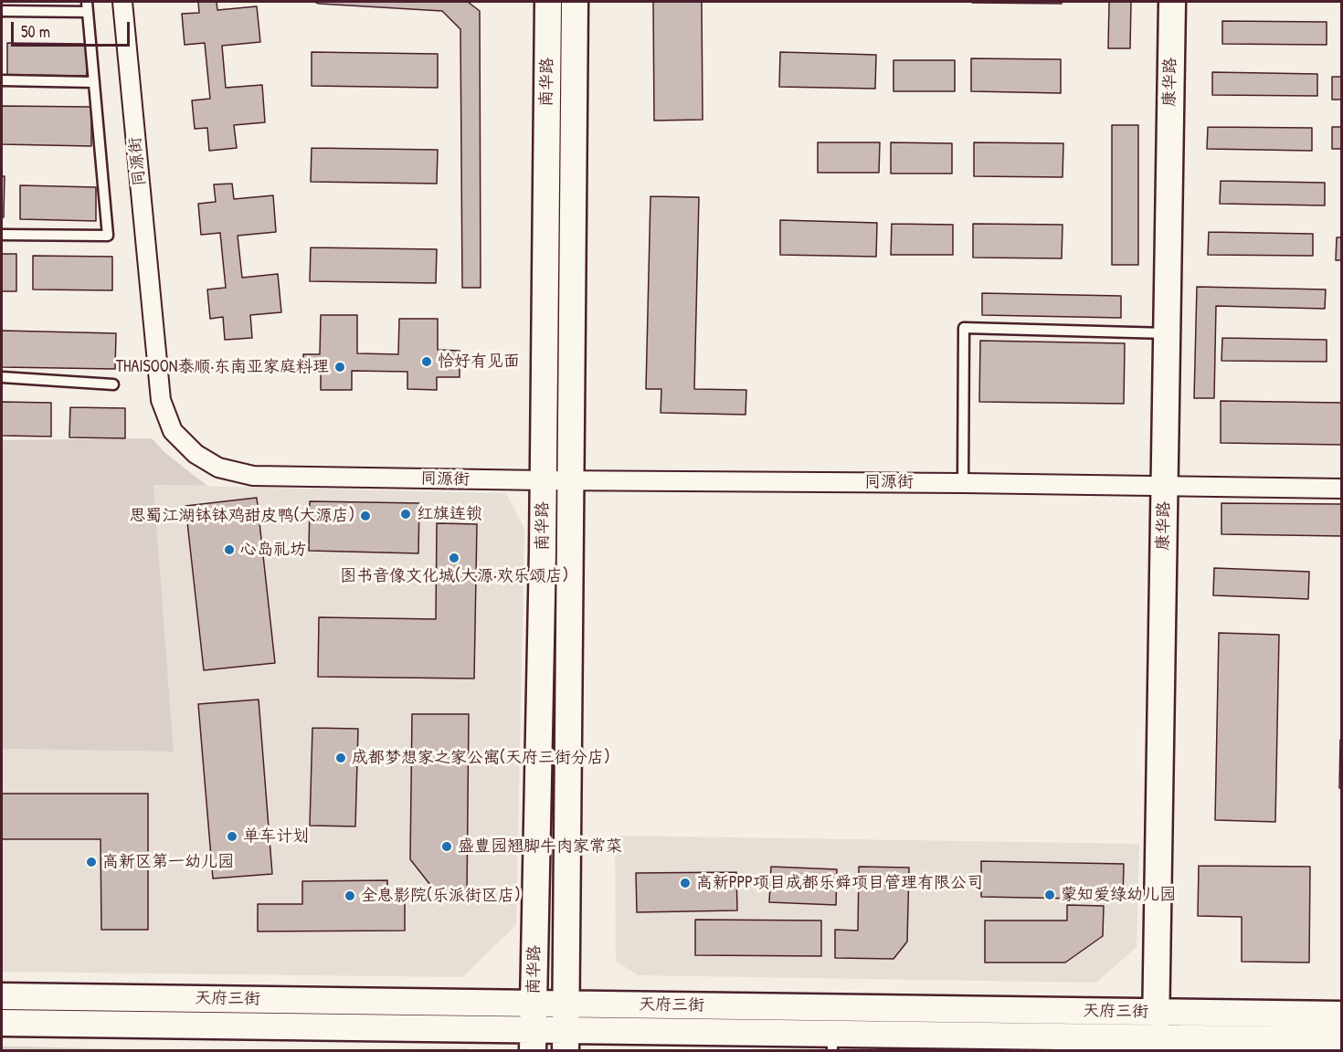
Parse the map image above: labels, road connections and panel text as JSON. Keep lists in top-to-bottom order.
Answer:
{
  "streets": {
    "street": [
      "南华路",
      "康华路",
      "同源街",
      "天府三街"
    ]
  },
  "crossings": [
    ["南华路", "同源街"],
    ["南华路", "天府三街"],
    ["康华路", "同源街"],
    ["康华路", "天府三街"]
  ],
  "places": [
    "恰好有见面",
    "THAISOON泰顺·东南亚家庭料理",
    "红旗连锁",
    "思蜀江湖钵钵鸡甜皮鸭(大源店)",
    "心岛礼坊",
    "图书音像文化城(大源·欢乐颂店)",
    "成都梦想家之家公寓(天府三街分店)",
    "单车计划",
    "盛豊园翘脚牛肉家常菜",
    "高新区第一幼儿园",
    "高新PPP项目成都乐舜项目管理有限公司",
    "蒙知爱绿幼儿园",
    "全息影院(乐派街区店)"
  ],
  "scale_bar": "50 m"
}
